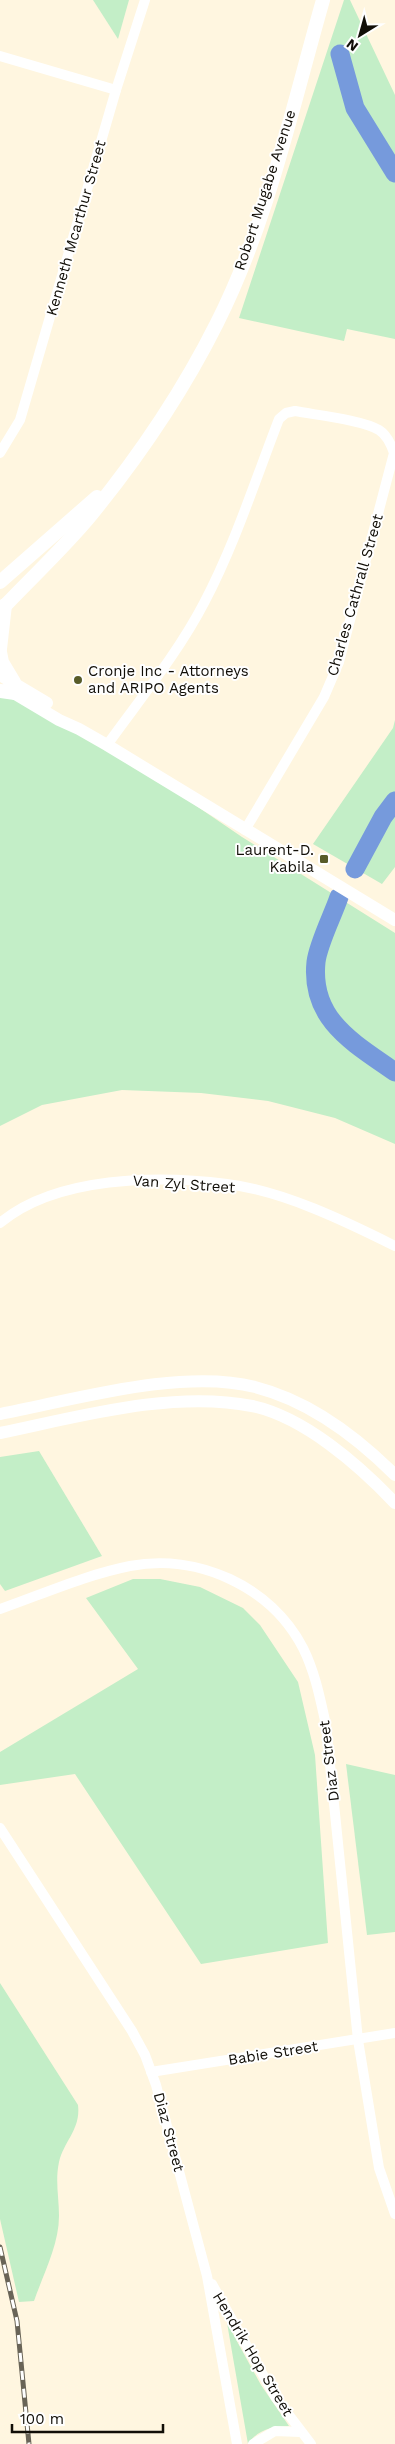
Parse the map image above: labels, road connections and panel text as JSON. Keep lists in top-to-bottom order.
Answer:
{
  "streets": {
    "main road": ["Robert Mugabe Avenue"],
    "street": [
      "Kenneth Mcarthur Street",
      "Charles Cathrall Street",
      "Van Zyl Street",
      "Diaz Street",
      "Babie Street",
      "Hendrik Hop Street"
    ]
  },
  "crossings": [
    ["Diaz Street", "Babie Street"],
    ["Diaz Street", "Hendrik Hop Street"]
  ],
  "places": {
    "other": ["Cronje Inc - Attorneys and ARIPO Agents"],
    "transit": ["Laurent-D. Kabila"]
  },
  "scale_bar": "100 m",
  "north": "bottom left"
}
